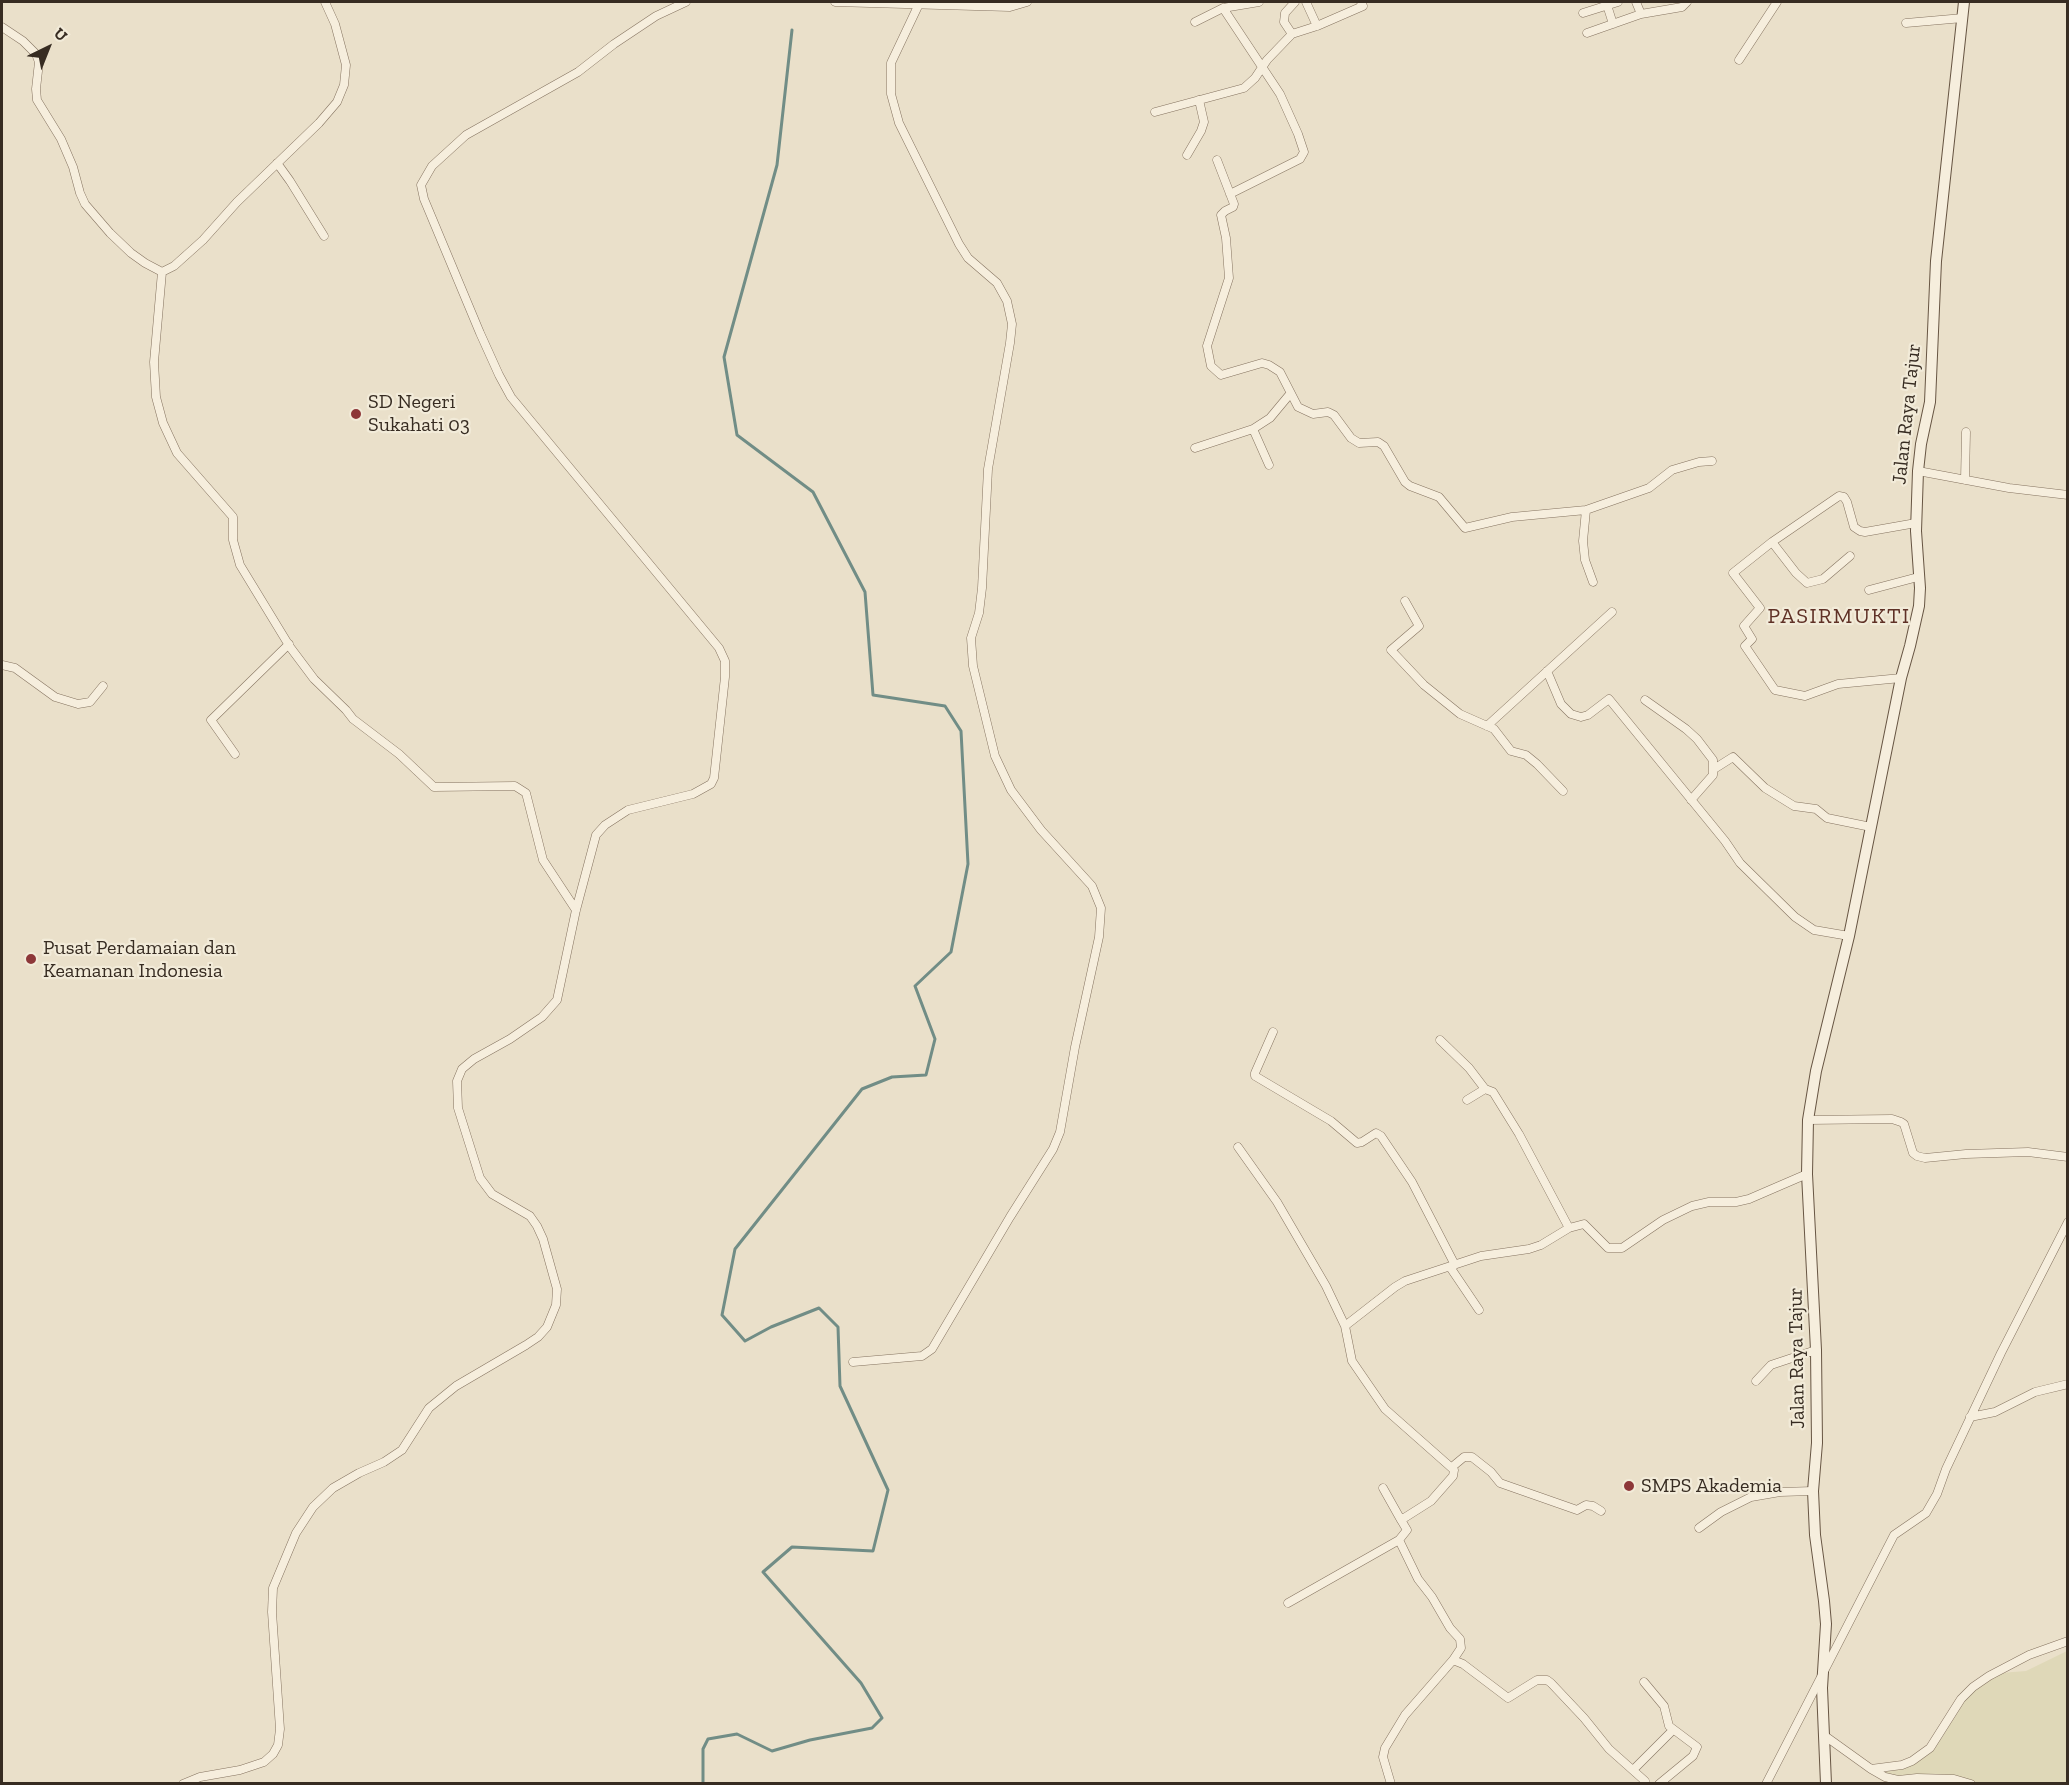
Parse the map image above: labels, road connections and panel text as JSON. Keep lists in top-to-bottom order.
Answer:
{
  "streets": {
    "main road": ["Jalan Raya Tajur"]
  },
  "districts": ["PASIRMUKTI"],
  "places": ["SD Negeri Sukahati 03", "Pusat Perdamaian dan Keamanan Indonesia", "SMPS Akademia"],
  "north": "top right"
}
